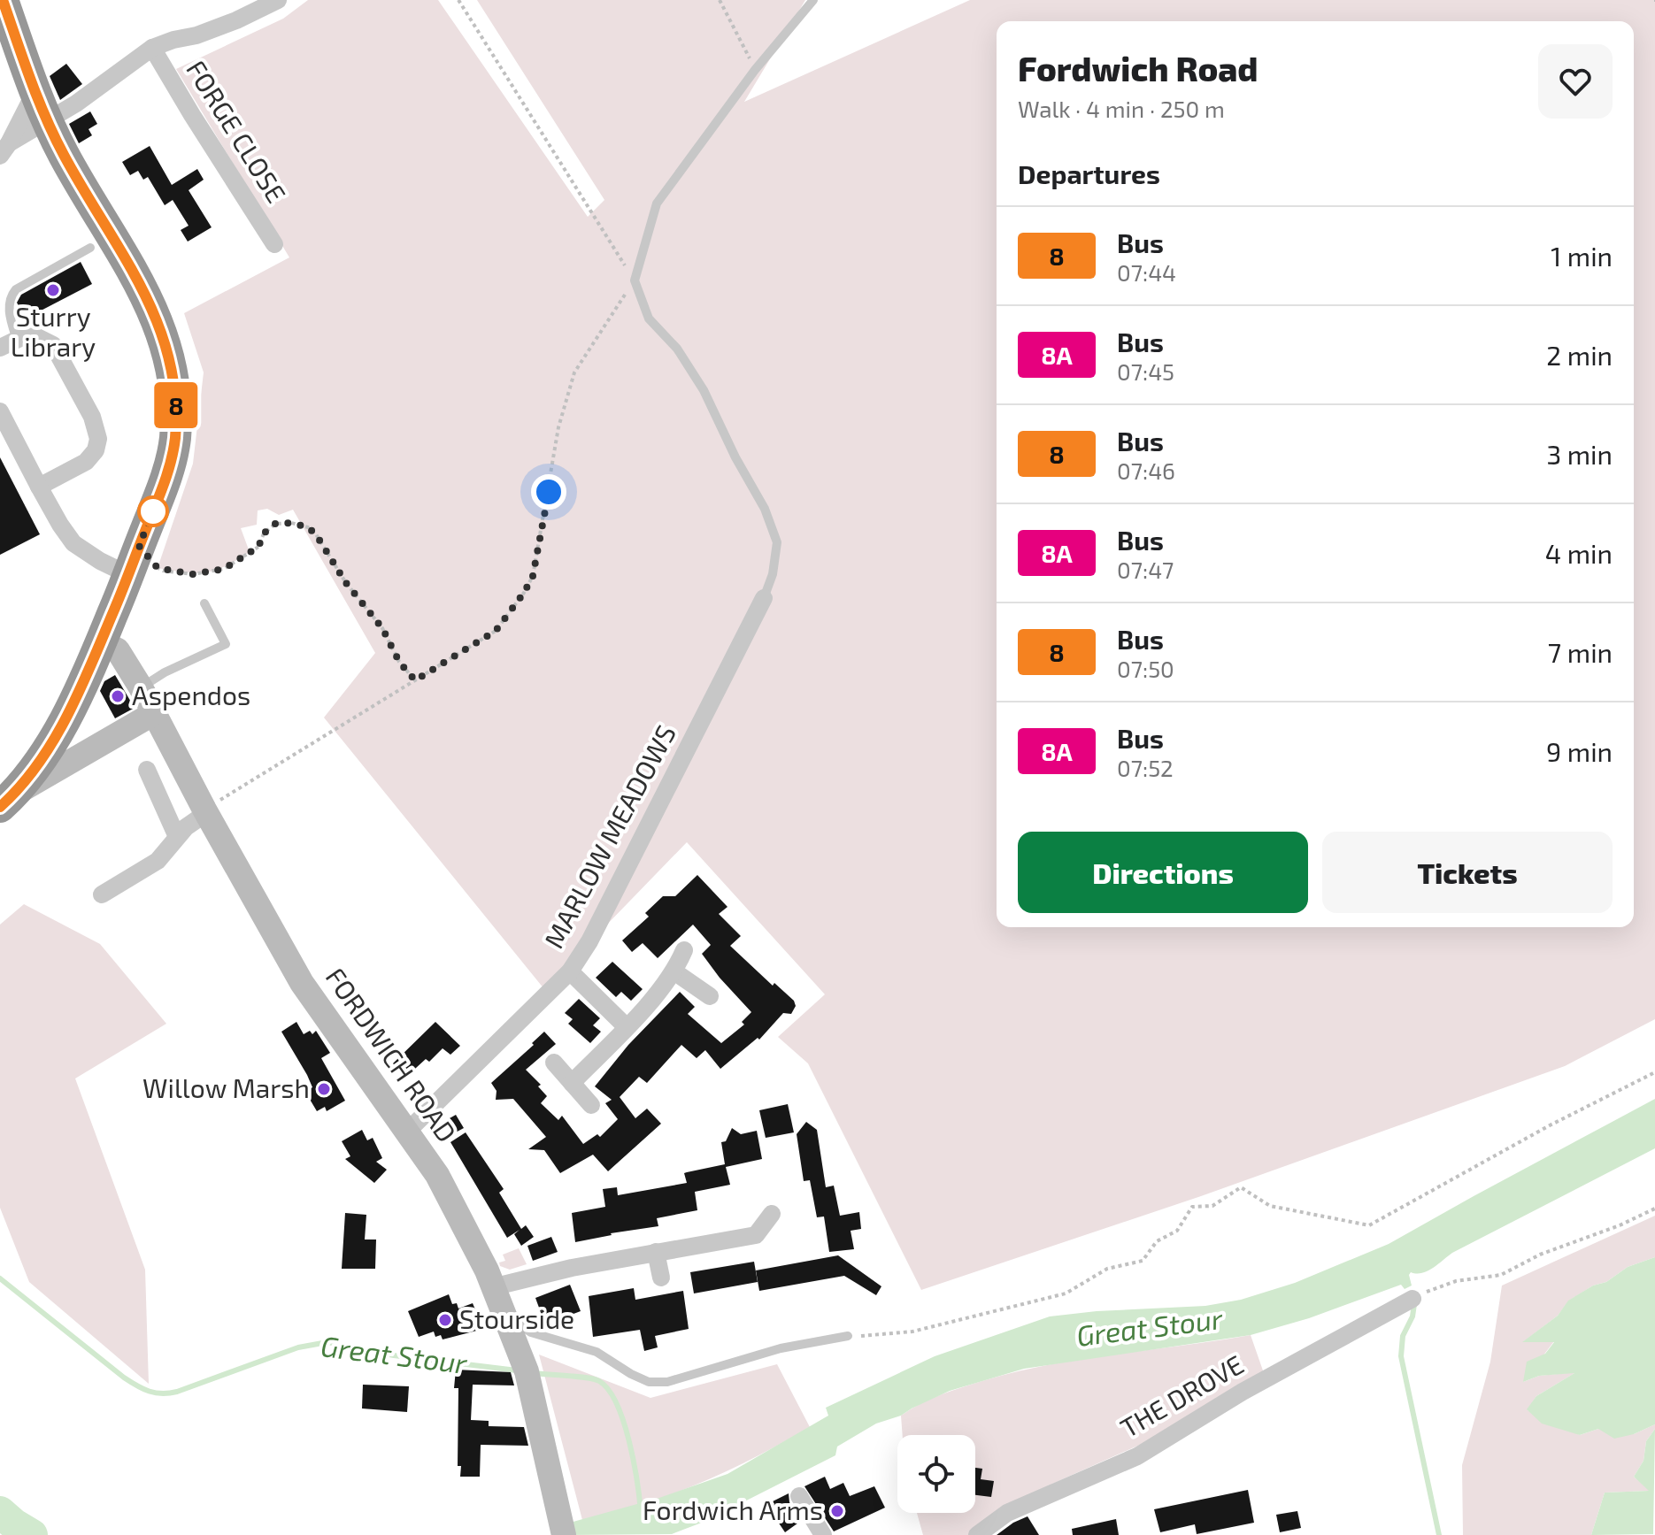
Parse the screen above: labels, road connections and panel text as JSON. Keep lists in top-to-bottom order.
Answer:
{
  "streets": {
    "street": [
      "FORGE CLOSE",
      "MARLOW MEADOWS",
      "FORDWICH ROAD",
      "THE DROVE"
    ]
  },
  "crossings": [
    ["MARLOW MEADOWS", "FORDWICH ROAD"]
  ],
  "water": ["Great Stour"],
  "places": [
    "Sturry Library",
    "Aspendos",
    "Willow Marsh",
    "Stourside",
    "Fordwich Arms"
  ],
  "lines": ["bus line 8"],
  "page": {
    "on_map": "8",
    "heading": [
      ["Fordwich Road", "Walk · 4 min · 250 m"],
      "Departures"
    ],
    "list": [
      {
        "mark": "8",
        "name": "Bus",
        "note": "07:44",
        "value": "1 min"
      },
      {
        "mark": "8A",
        "name": "Bus",
        "note": "07:45",
        "value": "2 min"
      },
      {
        "mark": "8",
        "name": "Bus",
        "note": "07:46",
        "value": "3 min"
      },
      {
        "mark": "8A",
        "name": "Bus",
        "note": "07:47",
        "value": "4 min"
      },
      {
        "mark": "8",
        "name": "Bus",
        "note": "07:50",
        "value": "7 min"
      },
      {
        "mark": "8A",
        "name": "Bus",
        "note": "07:52",
        "value": "9 min"
      }
    ],
    "buttons": ["Directions", "Tickets"]
  }
}
